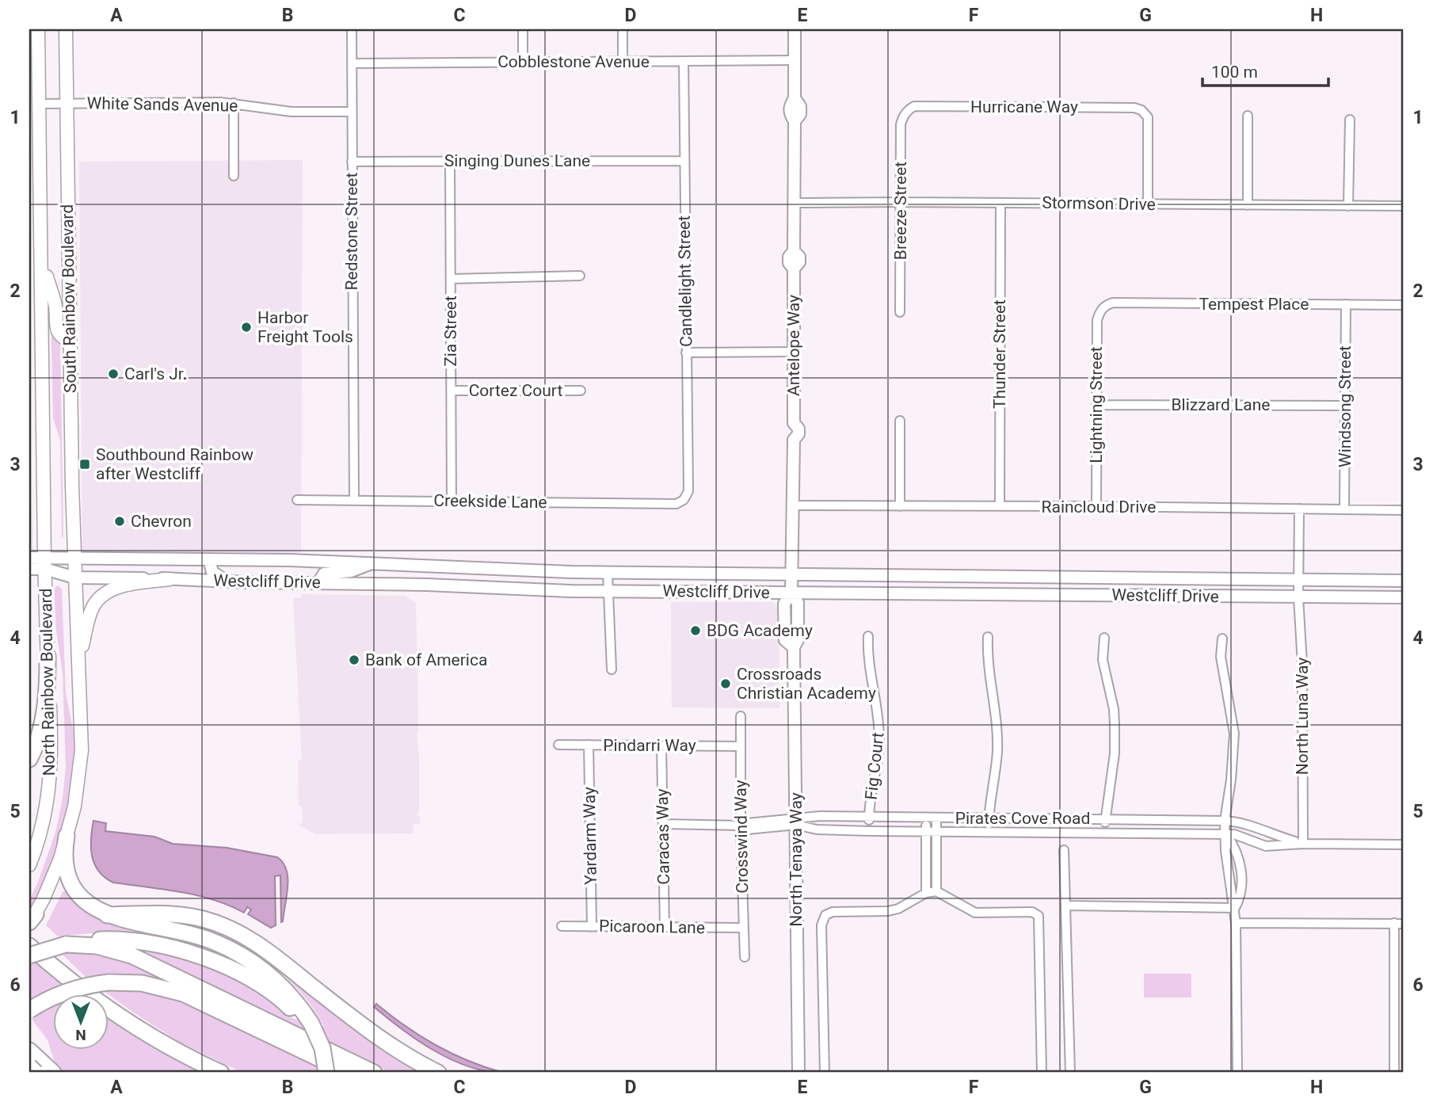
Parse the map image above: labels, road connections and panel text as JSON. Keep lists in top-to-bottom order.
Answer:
{
  "streets": {
    "main road": [
      "South Rainbow Boulevard",
      "Antelope Way",
      "Westcliff Drive",
      "North Rainbow Boulevard",
      "North Tenaya Way"
    ],
    "street": [
      "Cobblestone Avenue",
      "White Sands Avenue",
      "Hurricane Way",
      "Singing Dunes Lane",
      "Stormson Drive",
      "Breeze Street",
      "Redstone Street",
      "Candlelight Street",
      "Tempest Place",
      "Zia Street",
      "Thunder Street",
      "Cortez Court",
      "Lightning Street",
      "Blizzard Lane",
      "Windsong Street",
      "Creekside Lane",
      "Raincloud Drive",
      "North Luna Way",
      "Pindarri Way",
      "Fig Court",
      "Pirates Cove Road",
      "Yardarm Way",
      "Caracas Way",
      "Crosswind Way",
      "Picaroon Lane"
    ]
  },
  "crossings": [
    ["Cobblestone Avenue", "Redstone Street"],
    ["Cobblestone Avenue", "Candlelight Street"],
    ["Cobblestone Avenue", "Antelope Way"],
    ["White Sands Avenue", "Redstone Street"],
    ["White Sands Avenue", "South Rainbow Boulevard"],
    ["Hurricane Way", "Stormson Drive"],
    ["Hurricane Way", "Breeze Street"],
    ["Singing Dunes Lane", "Redstone Street"],
    ["Singing Dunes Lane", "Candlelight Street"],
    ["Singing Dunes Lane", "Zia Street"],
    ["Stormson Drive", "Breeze Street"],
    ["Stormson Drive", "Antelope Way"],
    ["Stormson Drive", "Thunder Street"],
    ["Redstone Street", "Creekside Lane"],
    ["Candlelight Street", "Creekside Lane"],
    ["South Rainbow Boulevard", "Westcliff Drive"],
    ["South Rainbow Boulevard", "North Rainbow Boulevard"],
    ["Tempest Place", "Lightning Street"],
    ["Tempest Place", "Windsong Street"],
    ["Zia Street", "Cortez Court"],
    ["Zia Street", "Creekside Lane"],
    ["Antelope Way", "Raincloud Drive"],
    ["Antelope Way", "Westcliff Drive"],
    ["Antelope Way", "North Tenaya Way"],
    ["Thunder Street", "Raincloud Drive"],
    ["Lightning Street", "Blizzard Lane"],
    ["Lightning Street", "Raincloud Drive"],
    ["Blizzard Lane", "Windsong Street"],
    ["Windsong Street", "Raincloud Drive"],
    ["Raincloud Drive", "North Luna Way"],
    ["Westcliff Drive", "North Rainbow Boulevard"],
    ["Westcliff Drive", "North Luna Way"],
    ["Westcliff Drive", "North Tenaya Way"],
    ["North Luna Way", "Pirates Cove Road"],
    ["Pindarri Way", "Yardarm Way"],
    ["Pindarri Way", "Caracas Way"],
    ["Pindarri Way", "Crosswind Way"],
    ["Fig Court", "Pirates Cove Road"],
    ["Pirates Cove Road", "Caracas Way"],
    ["Pirates Cove Road", "Crosswind Way"],
    ["Pirates Cove Road", "North Tenaya Way"],
    ["Yardarm Way", "Picaroon Lane"],
    ["Caracas Way", "Picaroon Lane"],
    ["Crosswind Way", "Picaroon Lane"]
  ],
  "places": {
    "other": [
      "Harbor Freight Tools",
      "Carl's Jr.",
      "Chevron",
      "BDG Academy",
      "Bank of America",
      "Crossroads Christian Academy"
    ],
    "transit": ["Southbound Rainbow after Westcliff"]
  },
  "scale_bar": "100 m",
  "north": "bottom",
  "grid": {
    "columns": [
      "A",
      "B",
      "C",
      "D",
      "E",
      "F",
      "G",
      "H"
    ],
    "rows": [
      "1",
      "2",
      "3",
      "4",
      "5",
      "6"
    ]
  }
}
